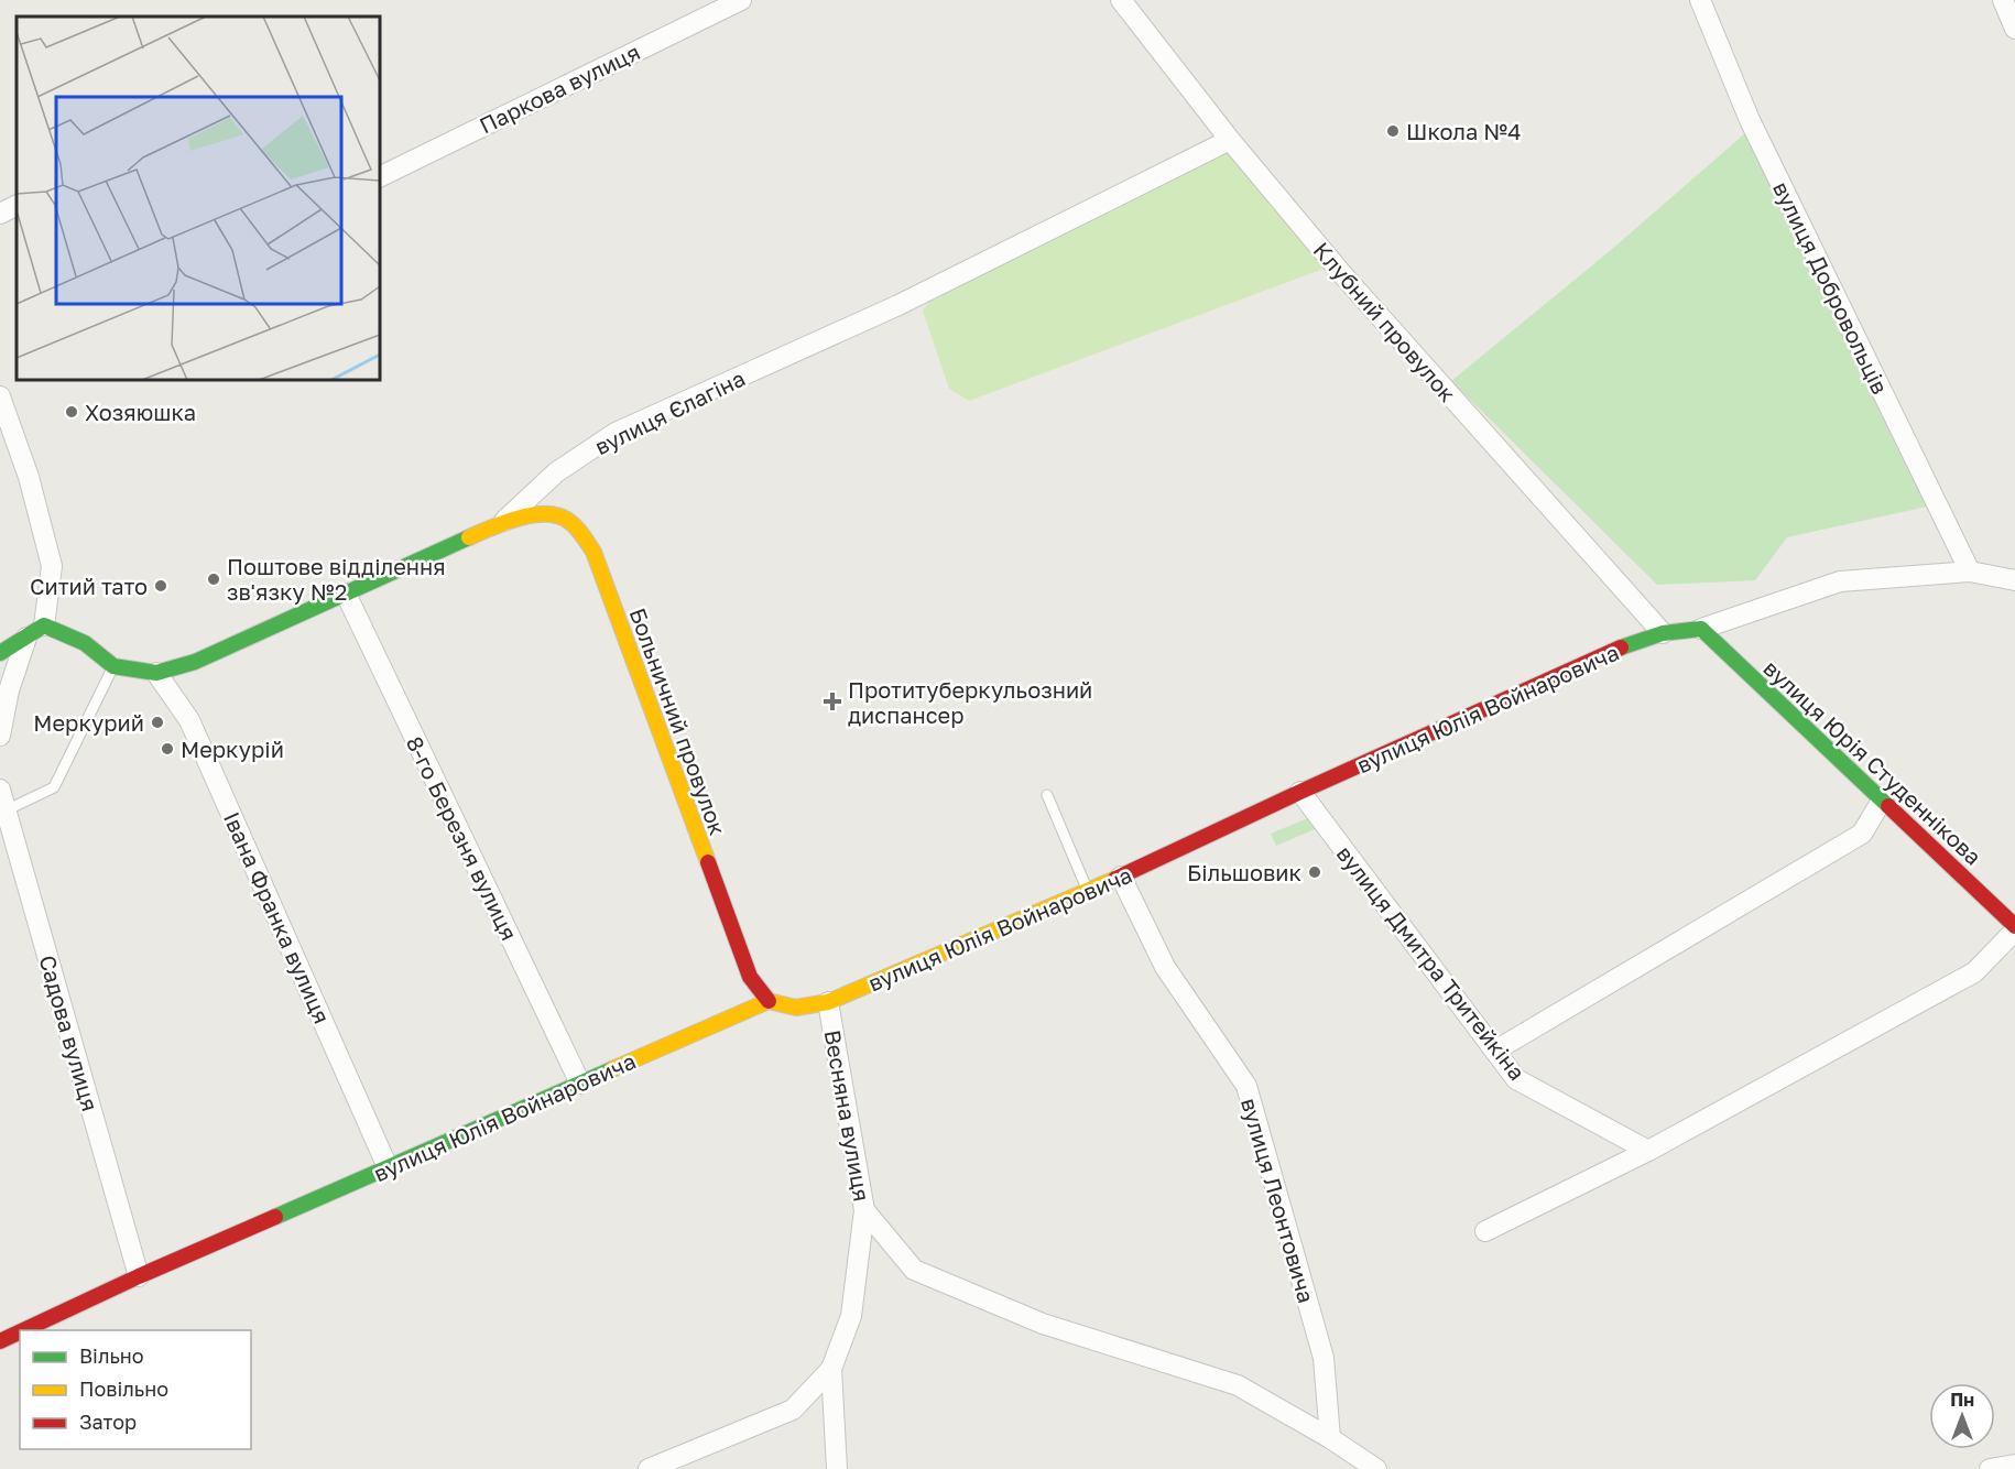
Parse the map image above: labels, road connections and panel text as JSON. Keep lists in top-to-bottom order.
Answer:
{
  "streets": {
    "main road": [
      "вулиця Єлагіна",
      "вулиця Юлія Войнаровича",
      "Больничний провулок",
      "вулиця Юрія Студеннікова"
    ],
    "street": [
      "Паркова вулиця",
      "вулиця Добровольців",
      "Клубний провулок",
      "8-го Березня вулиця",
      "Івана Франка вулиця",
      "вулиця Дмитра Тритейкіна",
      "Садова вулиця",
      "Весняна вулиця",
      "вулиця Леонтовича"
    ]
  },
  "crossings": [
    ["вулиця Добровольців", "вулиця Юлія Войнаровича"],
    ["Клубний провулок", "вулиця Єлагіна"],
    ["Клубний провулок", "вулиця Юлія Войнаровича"],
    ["вулиця Єлагіна", "Больничний провулок"],
    ["вулиця Єлагіна", "8-го Березня вулиця"],
    ["вулиця Єлагіна", "Івана Франка вулиця"],
    ["вулиця Юлія Войнаровича", "Больничний провулок"],
    ["вулиця Юлія Войнаровича", "вулиця Юрія Студеннікова"],
    ["вулиця Юлія Войнаровича", "8-го Березня вулиця"],
    ["вулиця Юлія Войнаровича", "Івана Франка вулиця"],
    ["вулиця Юлія Войнаровича", "вулиця Дмитра Тритейкіна"],
    ["вулиця Юлія Войнаровича", "Садова вулиця"],
    ["вулиця Юлія Войнаровича", "Весняна вулиця"],
    ["вулиця Юлія Войнаровича", "вулиця Леонтовича"]
  ],
  "places": {
    "other": [
      "Школа №4",
      "Хозяюшка",
      "Поштове відділення зв'язку №2",
      "Ситий тато",
      "Меркурий",
      "Меркурій",
      "Більшовик"
    ],
    "health": ["Протитуберкульозний диспансер"]
  },
  "legend": ["Вільно", "Повільно", "Затор"],
  "north": "top"
}
